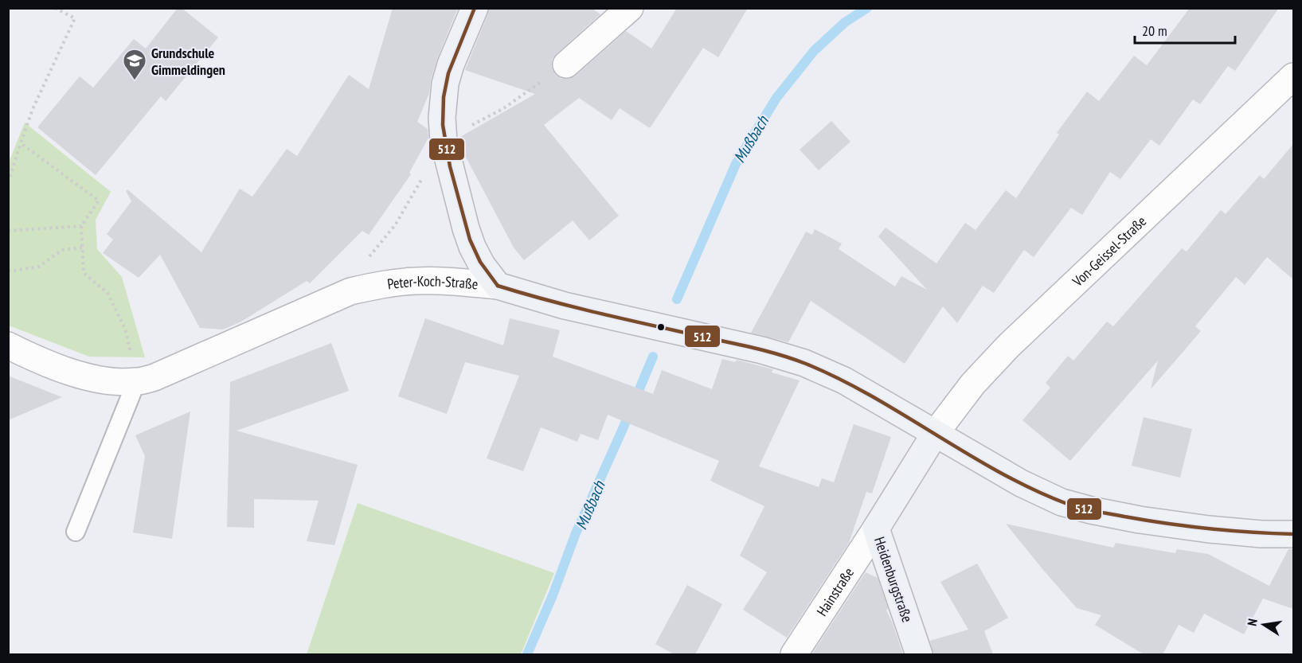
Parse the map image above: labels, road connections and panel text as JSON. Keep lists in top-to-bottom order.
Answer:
{
  "streets": {
    "street": [
      "Von-Geissel-Straße",
      "Peter-Koch-Straße",
      "Heidenburgstraße",
      "Hainstraße"
    ]
  },
  "crossings": [
    ["Von-Geissel-Straße", "Peter-Koch-Straße"],
    ["Von-Geissel-Straße", "Heidenburgstraße"],
    ["Peter-Koch-Straße", "Heidenburgstraße"],
    ["Heidenburgstraße", "Hainstraße"]
  ],
  "water": ["Mußbach"],
  "places": {
    "school or university": ["Grundschule Gimmeldingen"]
  },
  "lines": ["transit line 512"],
  "scale_bar": "20 m",
  "north": "left"
}
